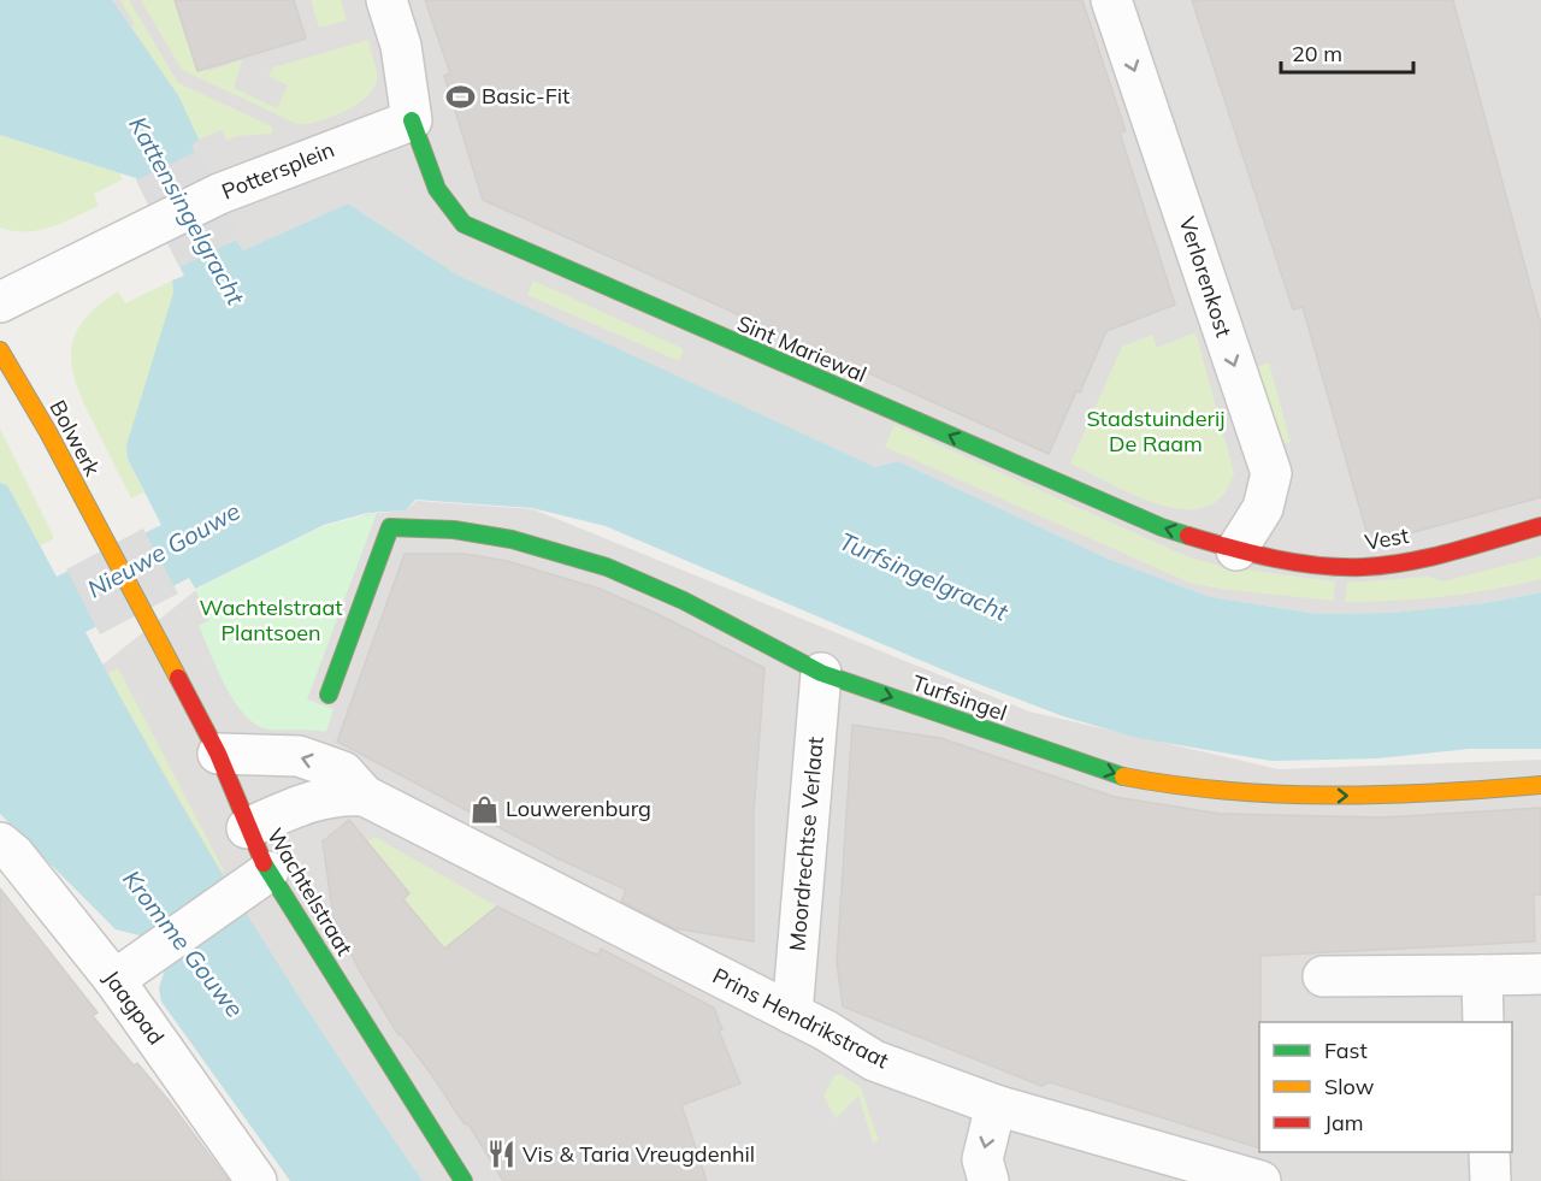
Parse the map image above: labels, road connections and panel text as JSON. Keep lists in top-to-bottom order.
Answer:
{
  "streets": {
    "street": [
      "Pottersplein",
      "Verlorenkost",
      "Sint Mariewal",
      "Bolwerk",
      "Vest",
      "Turfsingel",
      "Moordrechtse Verlaat",
      "Wachtelstraat",
      "Jaagpad",
      "Prins Hendrikstraat"
    ]
  },
  "crossings": [
    ["Pottersplein", "Sint Mariewal"],
    ["Verlorenkost", "Sint Mariewal"],
    ["Verlorenkost", "Vest"],
    ["Sint Mariewal", "Vest"],
    ["Bolwerk", "Wachtelstraat"],
    ["Turfsingel", "Moordrechtse Verlaat"],
    ["Moordrechtse Verlaat", "Prins Hendrikstraat"],
    ["Wachtelstraat", "Prins Hendrikstraat"]
  ],
  "one_way": ["Verlorenkost", "Sint Mariewal", "Turfsingel"],
  "water": [
    "Kattensingelgracht",
    "Nieuwe Gouwe",
    "Turfsingelgracht",
    "Kromme Gouwe"
  ],
  "parks": ["Stadstuinderij De Raam", "Wachtelstraat Plantsoen"],
  "places": {
    "sports": ["Basic-Fit"],
    "shop": ["Louwerenburg"],
    "restaurant": ["Vis & Taria Vreugdenhil"]
  },
  "legend": ["Fast", "Slow", "Jam"],
  "scale_bar": "20 m"
}
